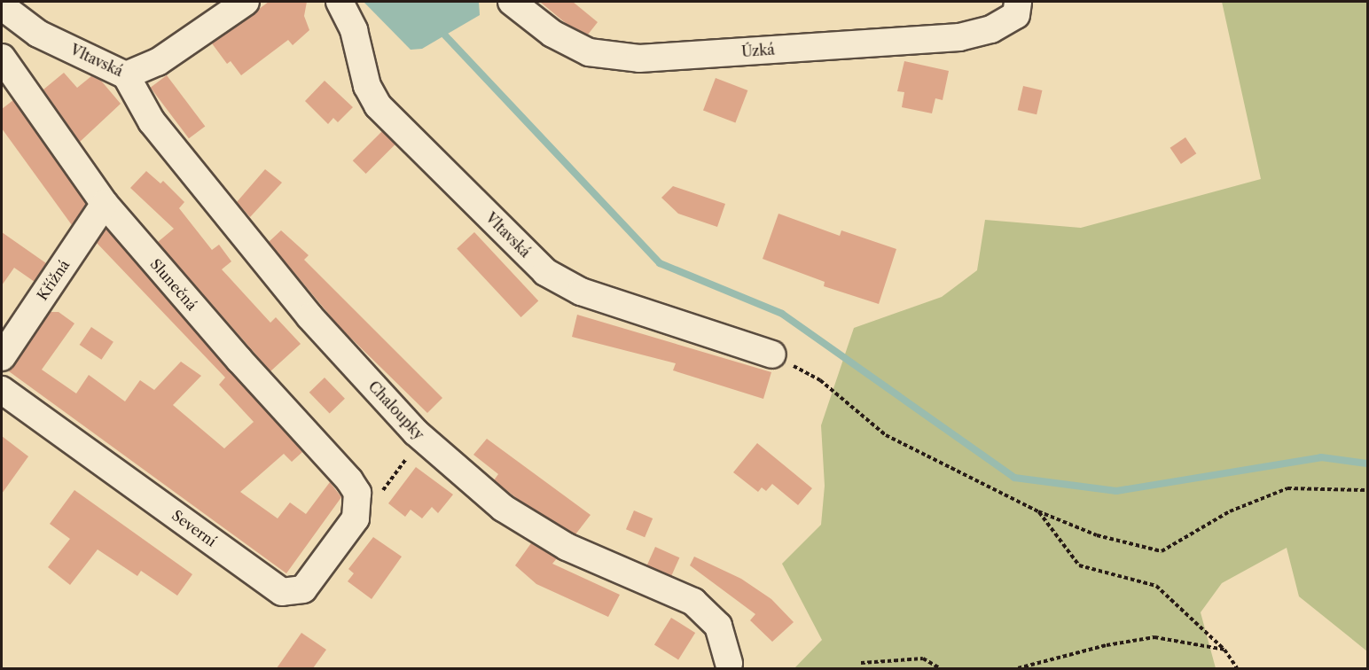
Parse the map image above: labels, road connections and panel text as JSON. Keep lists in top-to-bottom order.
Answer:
{
  "streets": {
    "street": [
      "Úzká",
      "Vltavská",
      "Křížná",
      "Slunečná",
      "Chaloupky",
      "Severní"
    ]
  },
  "crossings": [
    ["Vltavská", "Chaloupky"],
    ["Křížná", "Slunečná"],
    ["Slunečná", "Severní"]
  ]
}
